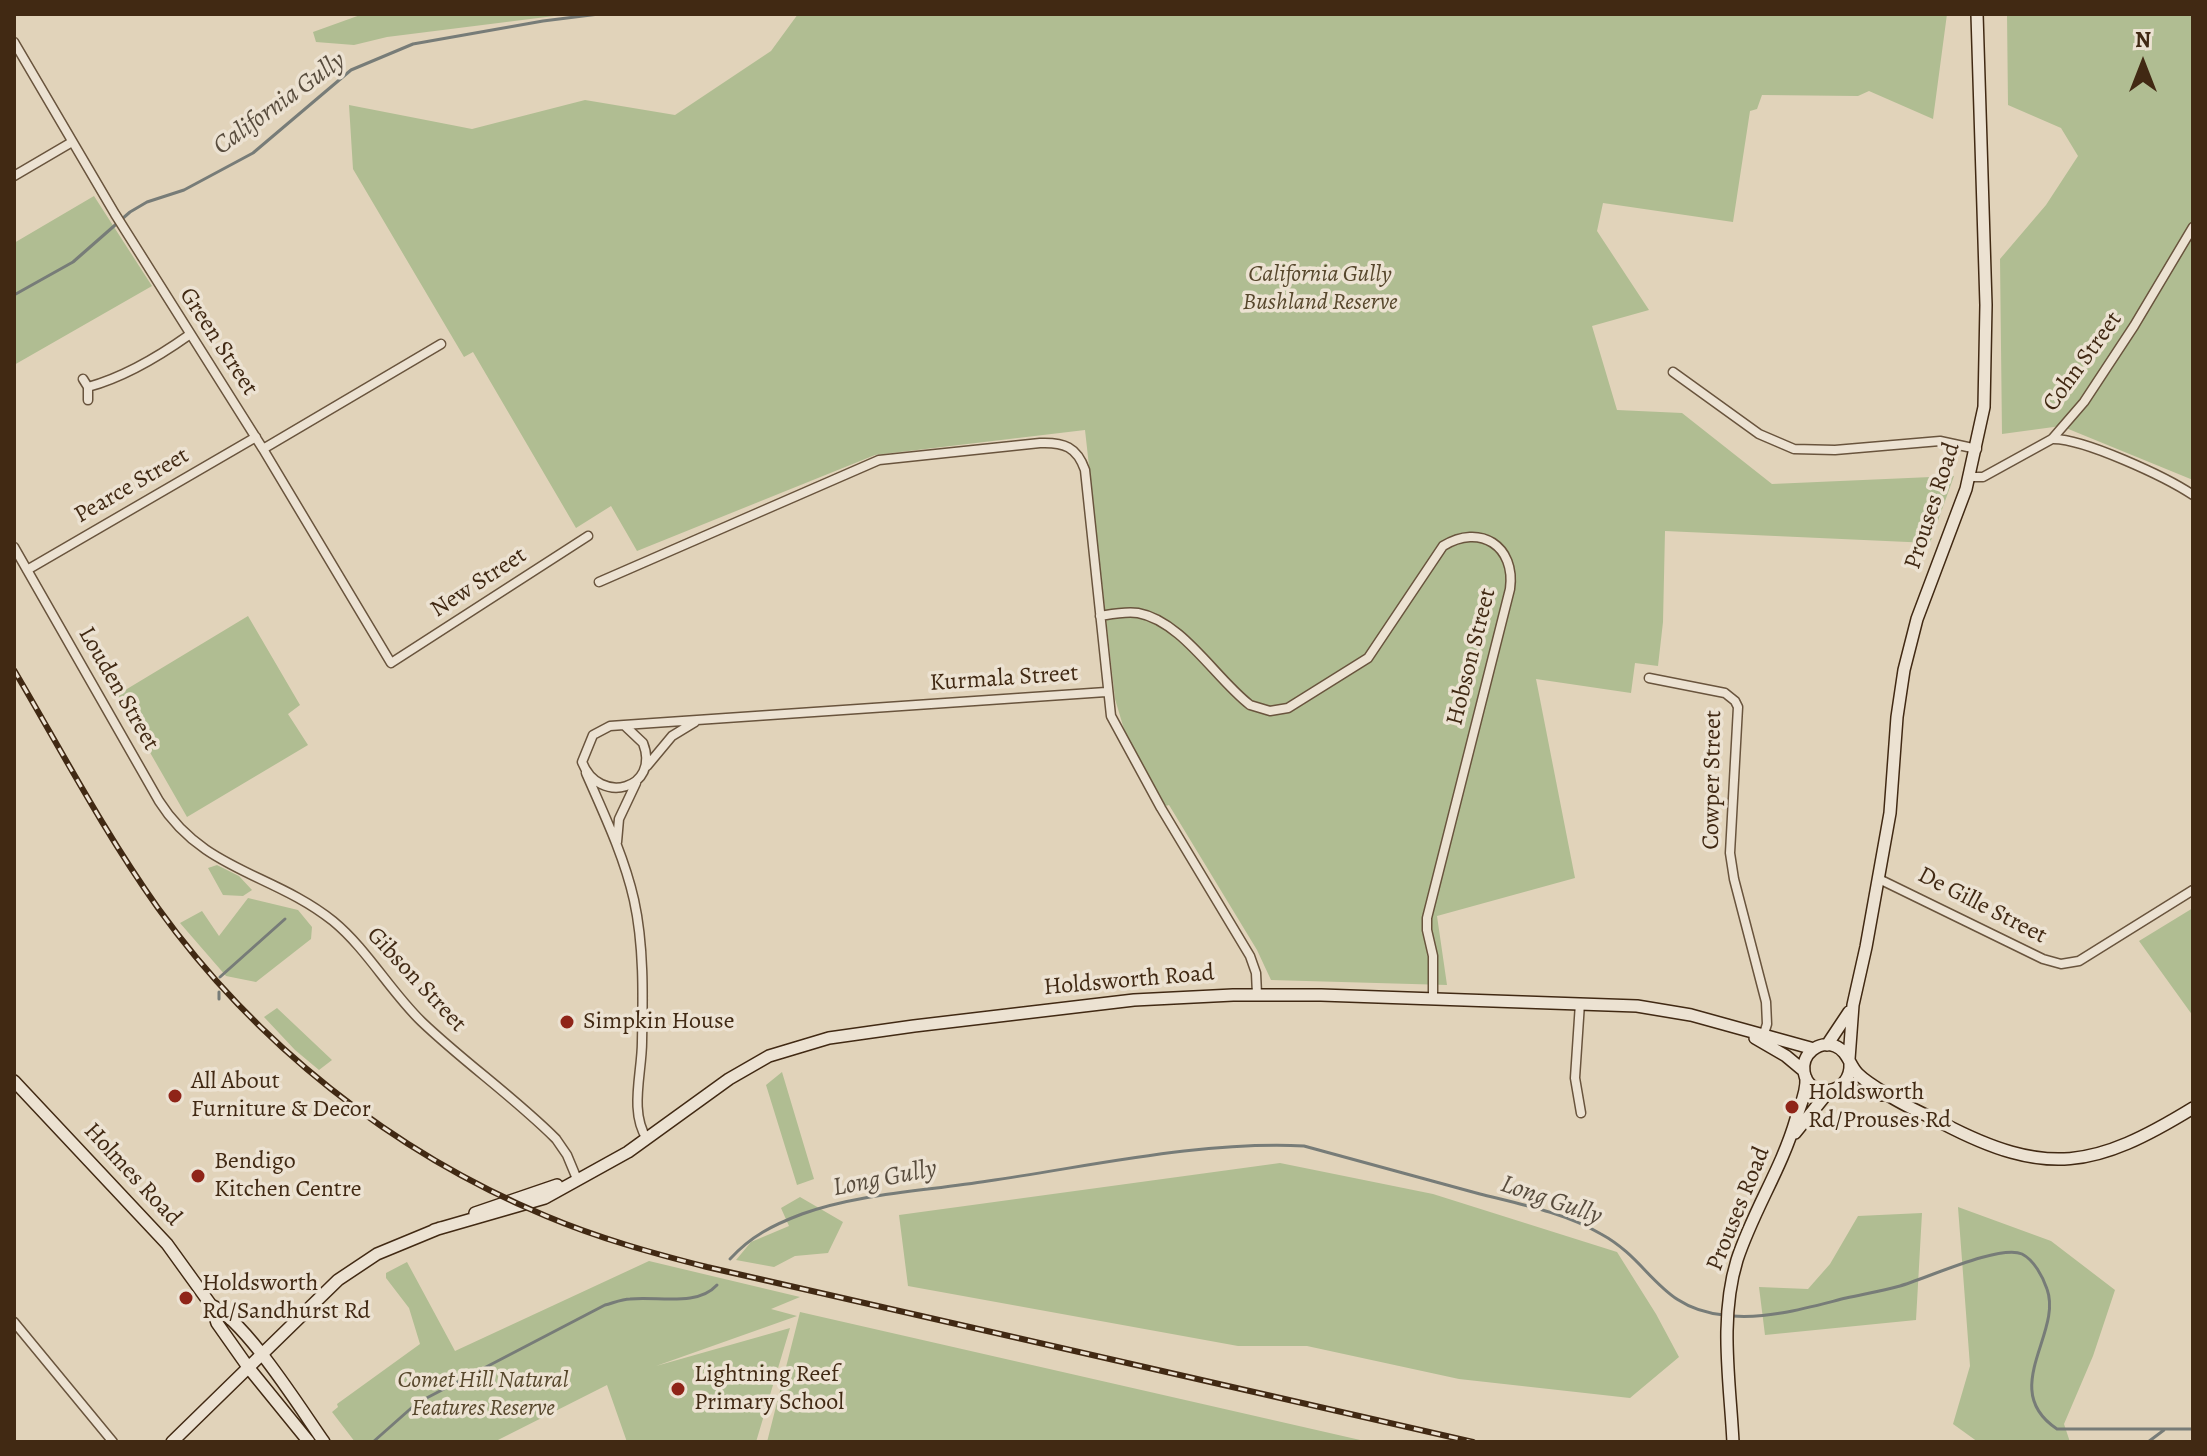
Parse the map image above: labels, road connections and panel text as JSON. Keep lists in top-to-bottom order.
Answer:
{
  "streets": {
    "main road": ["Prouses Road", "Holdsworth Road", "Holmes Road"],
    "street": [
      "Green Street",
      "Cohn Street",
      "Pearce Street",
      "New Street",
      "Hobson Street",
      "Kurmala Street",
      "Louden Street",
      "Cowper Street",
      "De Gille Street",
      "Gibson Street"
    ]
  },
  "crossings": [
    ["Green Street", "Pearce Street"],
    ["Green Street", "New Street"],
    ["Cohn Street", "Prouses Road"],
    ["Pearce Street", "Louden Street"],
    ["Prouses Road", "De Gille Street"],
    ["Prouses Road", "Holdsworth Road"],
    ["Hobson Street", "Holdsworth Road"],
    ["Kurmala Street", "Holdsworth Road"],
    ["Louden Street", "Gibson Street"],
    ["Cowper Street", "Holdsworth Road"],
    ["Gibson Street", "Holdsworth Road"],
    ["Holdsworth Road", "Holmes Road"]
  ],
  "water": ["California Gully", "Long Gully"],
  "parks": ["California Gully Bushland Reserve", "Comet Hill Natural Features Reserve"],
  "places": [
    "Simpkin House",
    "All About Furniture & Decor",
    "Holdsworth Rd/Prouses Rd",
    "Bendigo Kitchen Centre",
    "Holdsworth Rd/Sandhurst Rd",
    "Lightning Reef Primary School"
  ],
  "north": "top"
}
